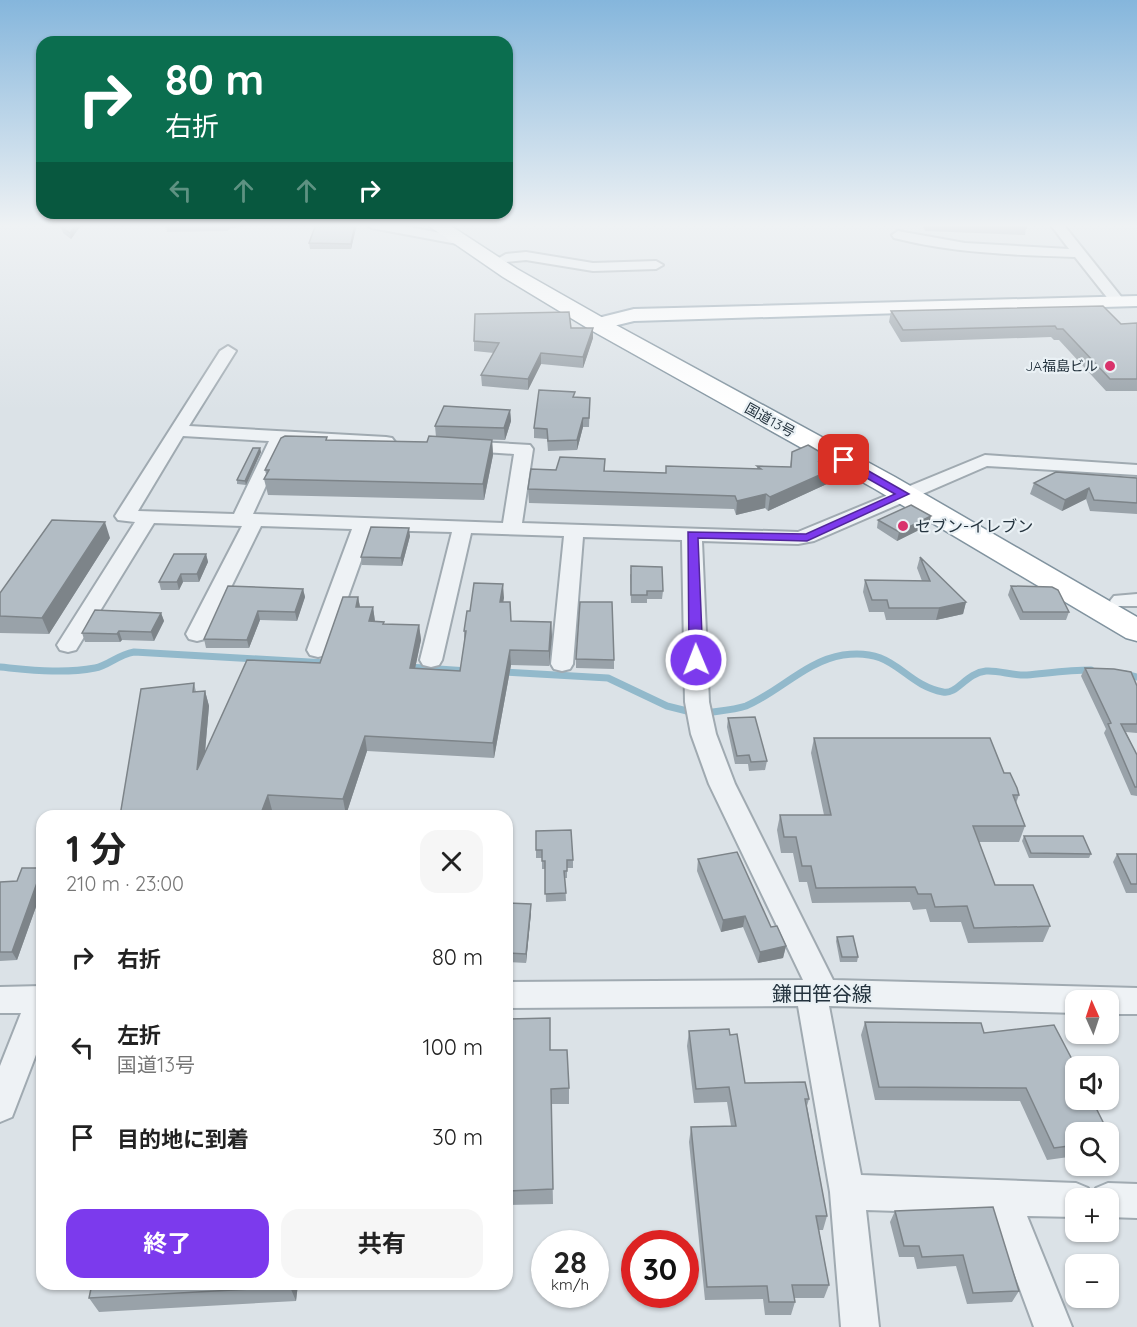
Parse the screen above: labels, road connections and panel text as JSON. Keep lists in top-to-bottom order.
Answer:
{
  "streets": {
    "highway": ["国道13号"],
    "street": ["鎌田笹谷線"]
  },
  "places": ["JA福島ビル", "セブン-イレブン"],
  "north": "top",
  "page": {
    "turn": ["80 m", "右折"],
    "heading": ["1 分", "210 m · 23:00"],
    "list": [
      {
        "name": "右折",
        "value": "80 m"
      },
      {
        "name": "左折",
        "note": "国道13号",
        "value": "100 m"
      },
      {
        "name": "目的地に到着",
        "value": "30 m"
      }
    ],
    "map_buttons": ["+", "−"],
    "buttons": ["終了", "共有"],
    "speed": "28 km/h",
    "limit": "30"
  }
}
